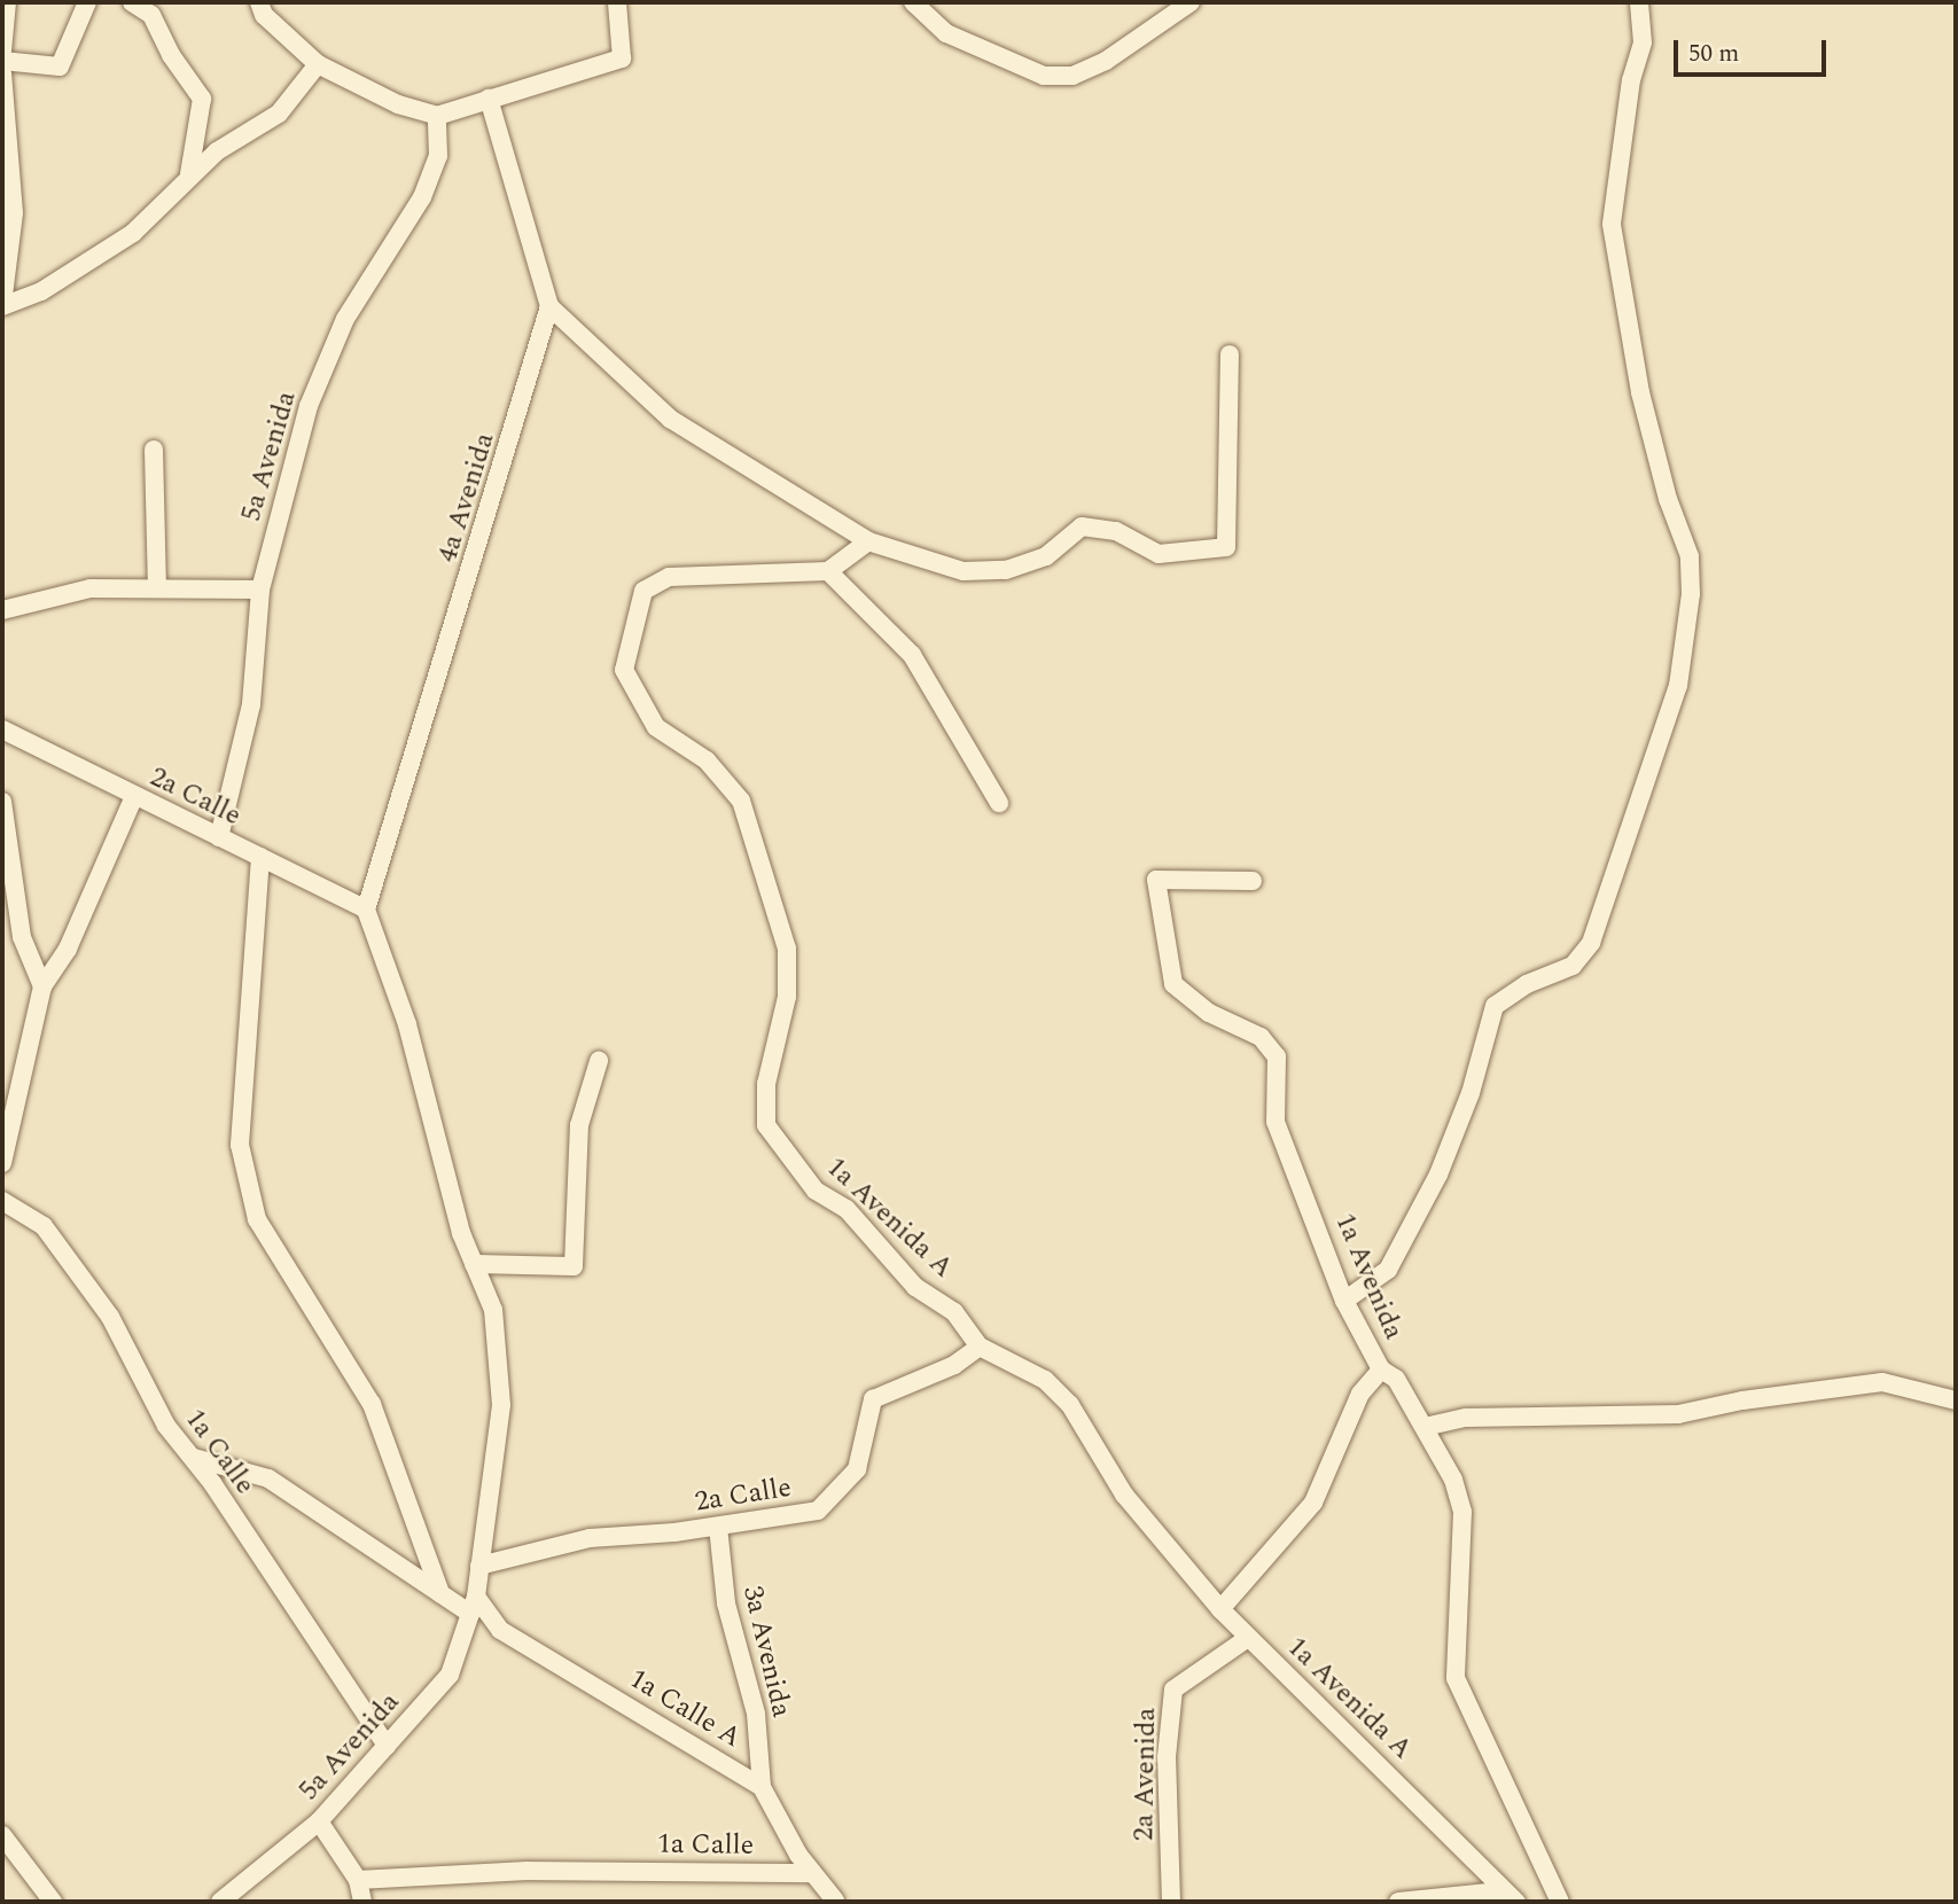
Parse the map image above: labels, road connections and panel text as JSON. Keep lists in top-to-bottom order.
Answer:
{
  "streets": {
    "street": [
      "5a Avenida",
      "4a Avenida",
      "2a Calle",
      "1a Avenida A",
      "1a Avenida",
      "1a Calle",
      "3a Avenida",
      "1a Calle A",
      "2a Avenida"
    ]
  },
  "crossings": [
    ["5a Avenida", "4a Avenida"],
    ["5a Avenida", "2a Calle"],
    ["5a Avenida", "1a Calle"],
    ["5a Avenida", "1a Calle A"],
    ["4a Avenida", "2a Calle"],
    ["2a Calle", "1a Avenida A"],
    ["2a Calle", "3a Avenida"],
    ["1a Avenida A", "2a Avenida"],
    ["1a Calle", "1a Calle A"],
    ["3a Avenida", "1a Calle A"]
  ],
  "scale_bar": "50 m"
}
